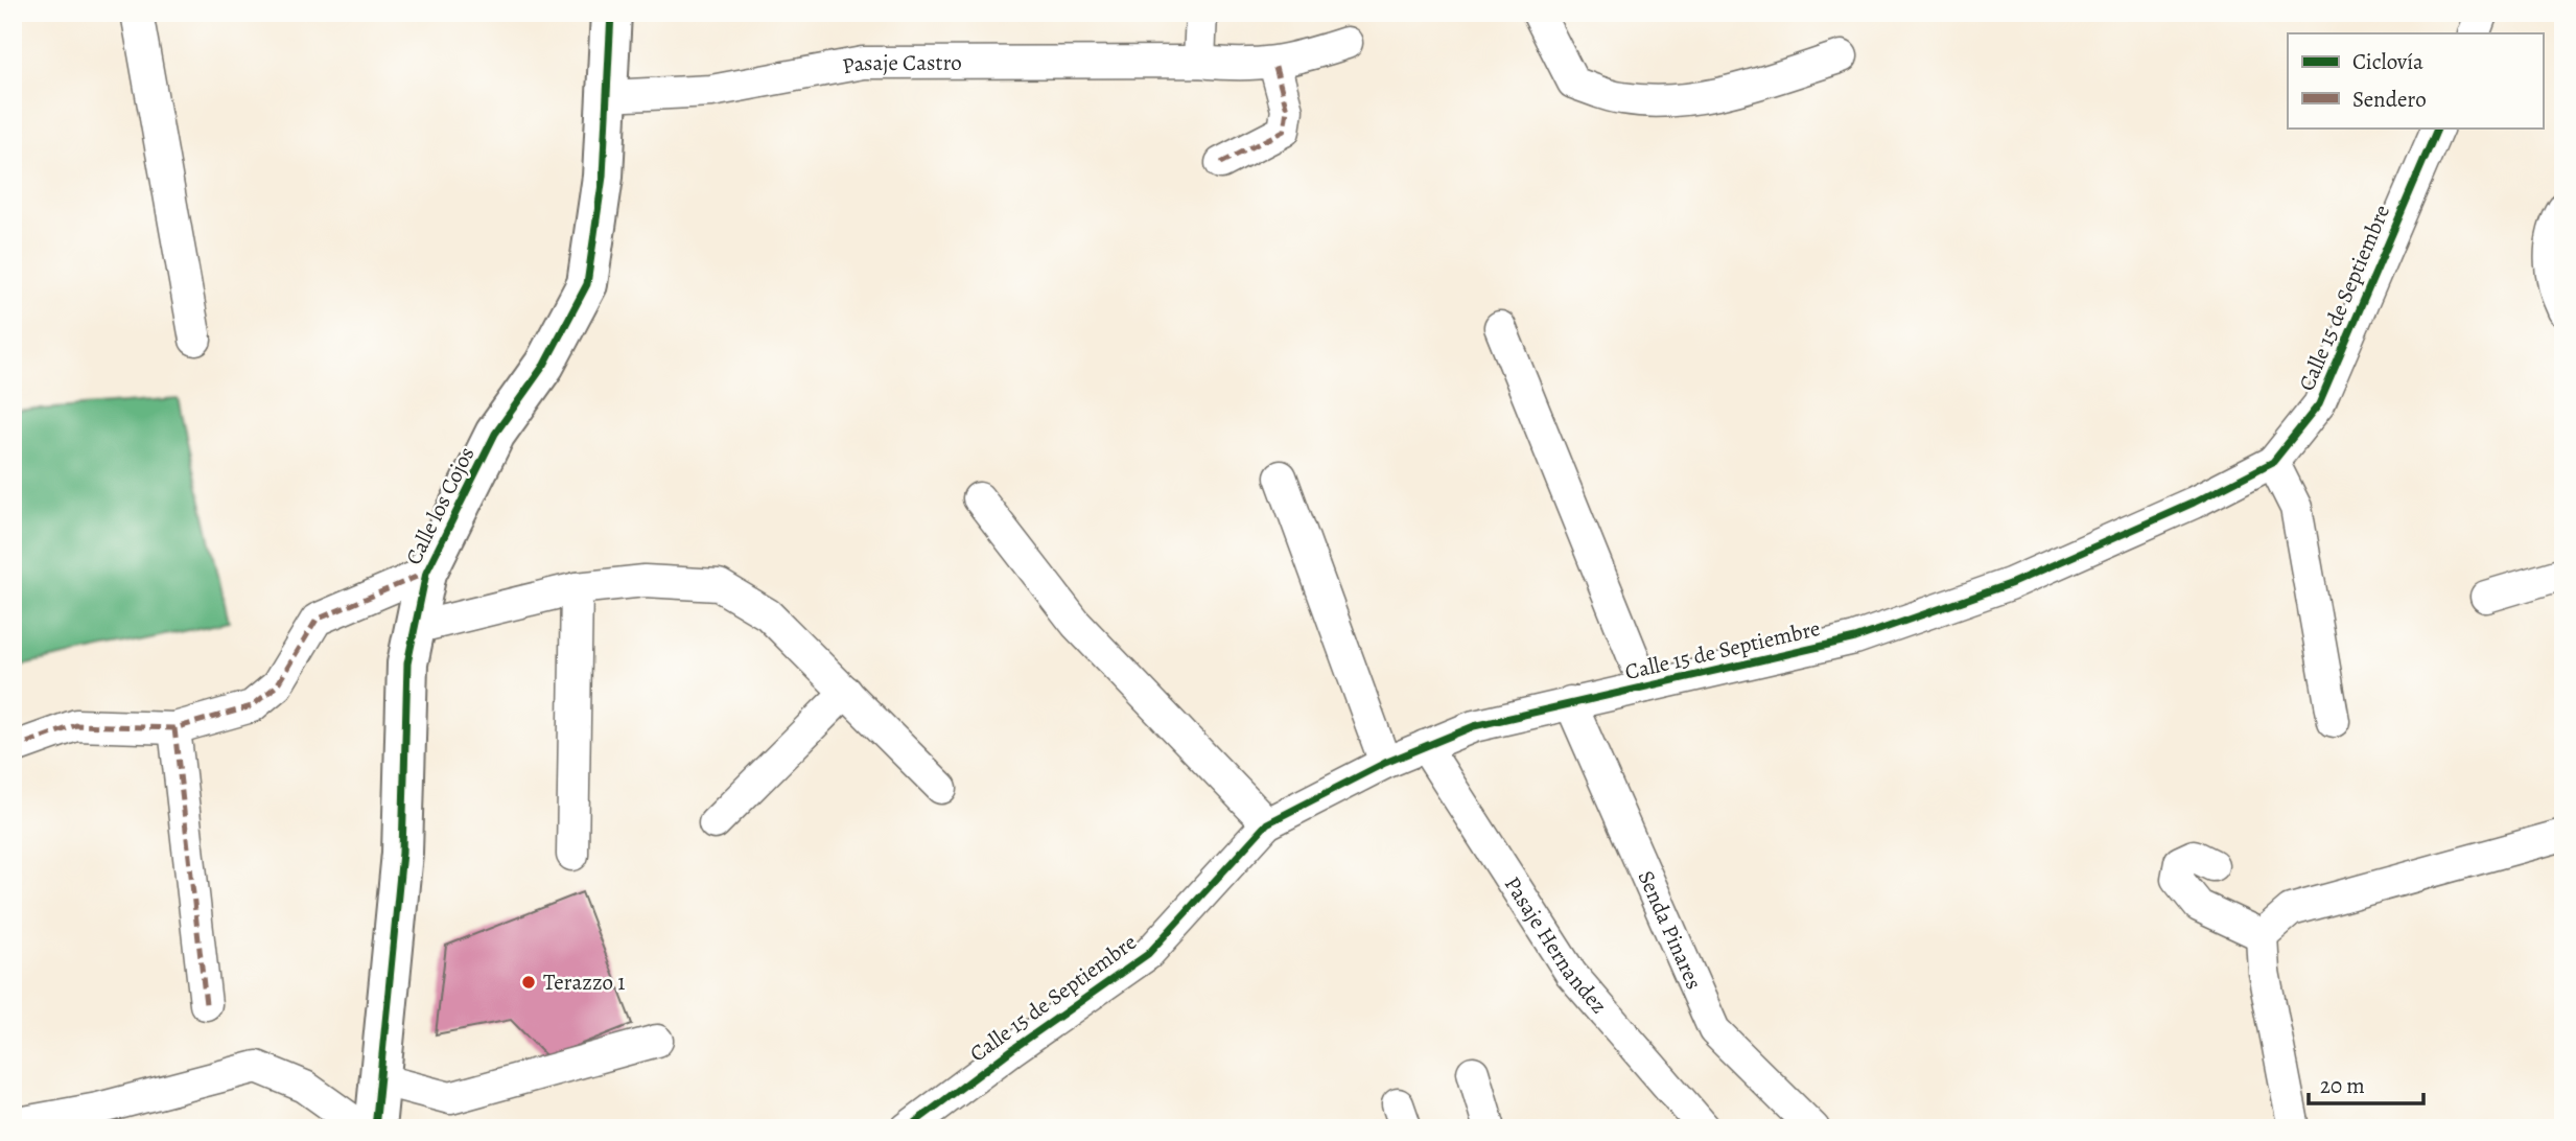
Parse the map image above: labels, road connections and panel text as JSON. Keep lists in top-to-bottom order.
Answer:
{
  "streets": {
    "street": [
      "Pasaje Castro",
      "Calle 15 de Septiembre",
      "Calle los Cojos",
      "Senda Pinares",
      "Pasaje Hernandez"
    ]
  },
  "crossings": [
    ["Pasaje Castro", "Calle los Cojos"],
    ["Calle 15 de Septiembre", "Senda Pinares"],
    ["Calle 15 de Septiembre", "Pasaje Hernandez"]
  ],
  "places": ["Terazzo 1"],
  "legend": ["Ciclovía", "Sendero"],
  "scale_bar": "20 m"
}
